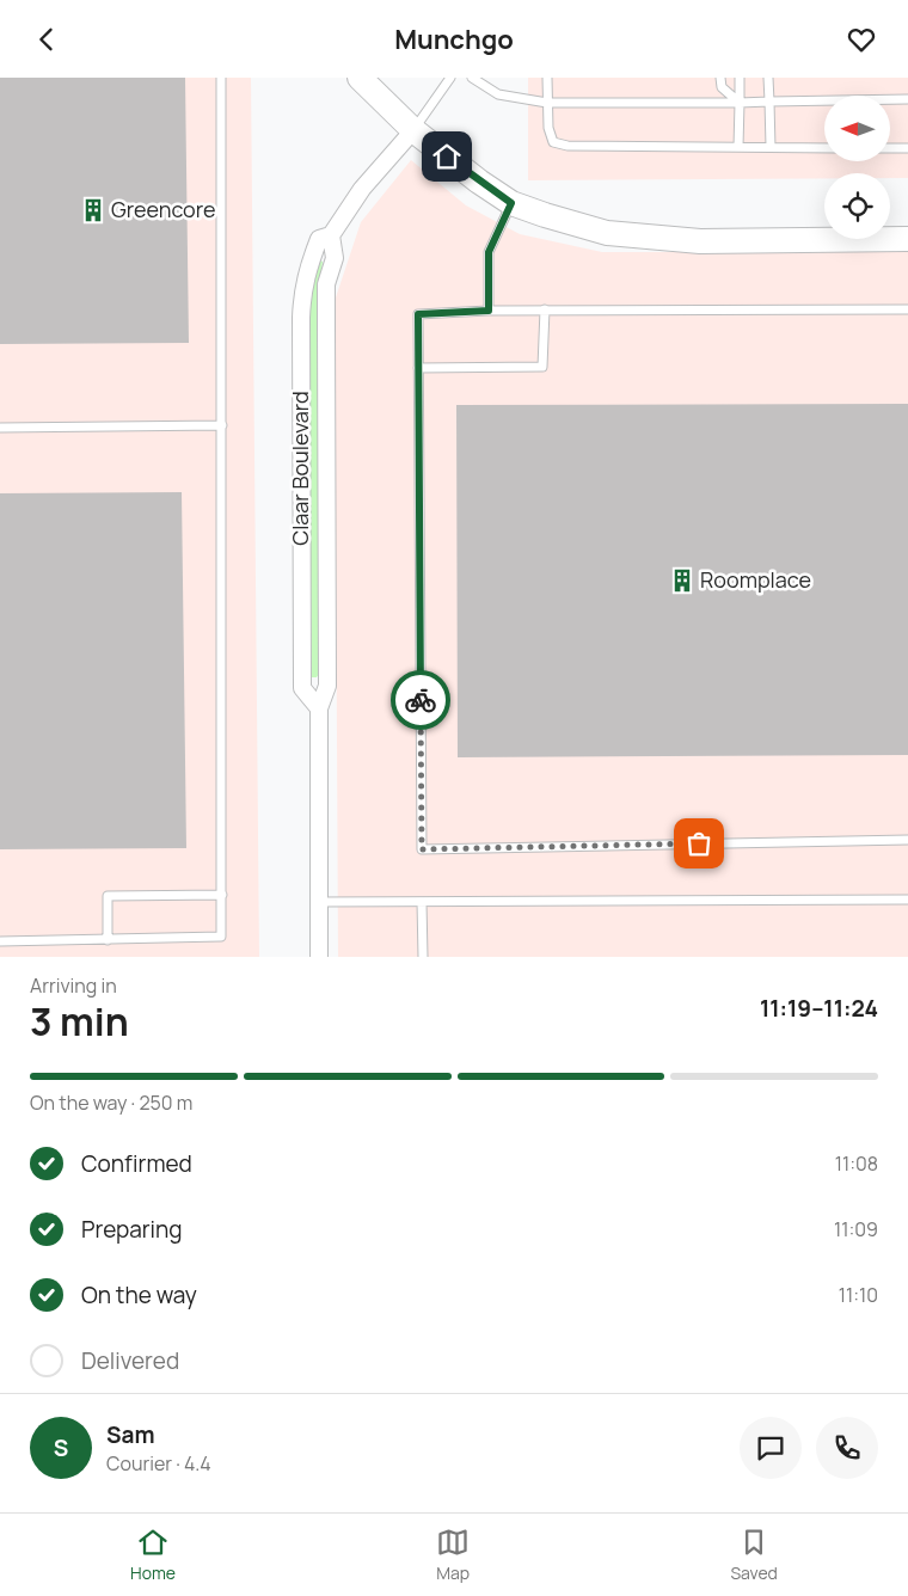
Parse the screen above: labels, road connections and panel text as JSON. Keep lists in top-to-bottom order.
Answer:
{
  "streets": {
    "street": ["Claar Boulevard"]
  },
  "places": {
    "building": ["Greencore", "Roomplace"]
  },
  "north": "left",
  "page": {
    "header": "Munchgo",
    "heading": ["3 min", "Arriving in", "11:19–11:24"],
    "panel": ["Sam", "Courier · 4.4"],
    "bar": "On the way · 250 m",
    "list": [
      ["Confirmed", "11:08"],
      ["Preparing", "11:09"],
      ["On the way", "11:10"],
      "Delivered"
    ],
    "round": "S",
    "tabs": ["Home", "Map", "Saved"]
  }
}
